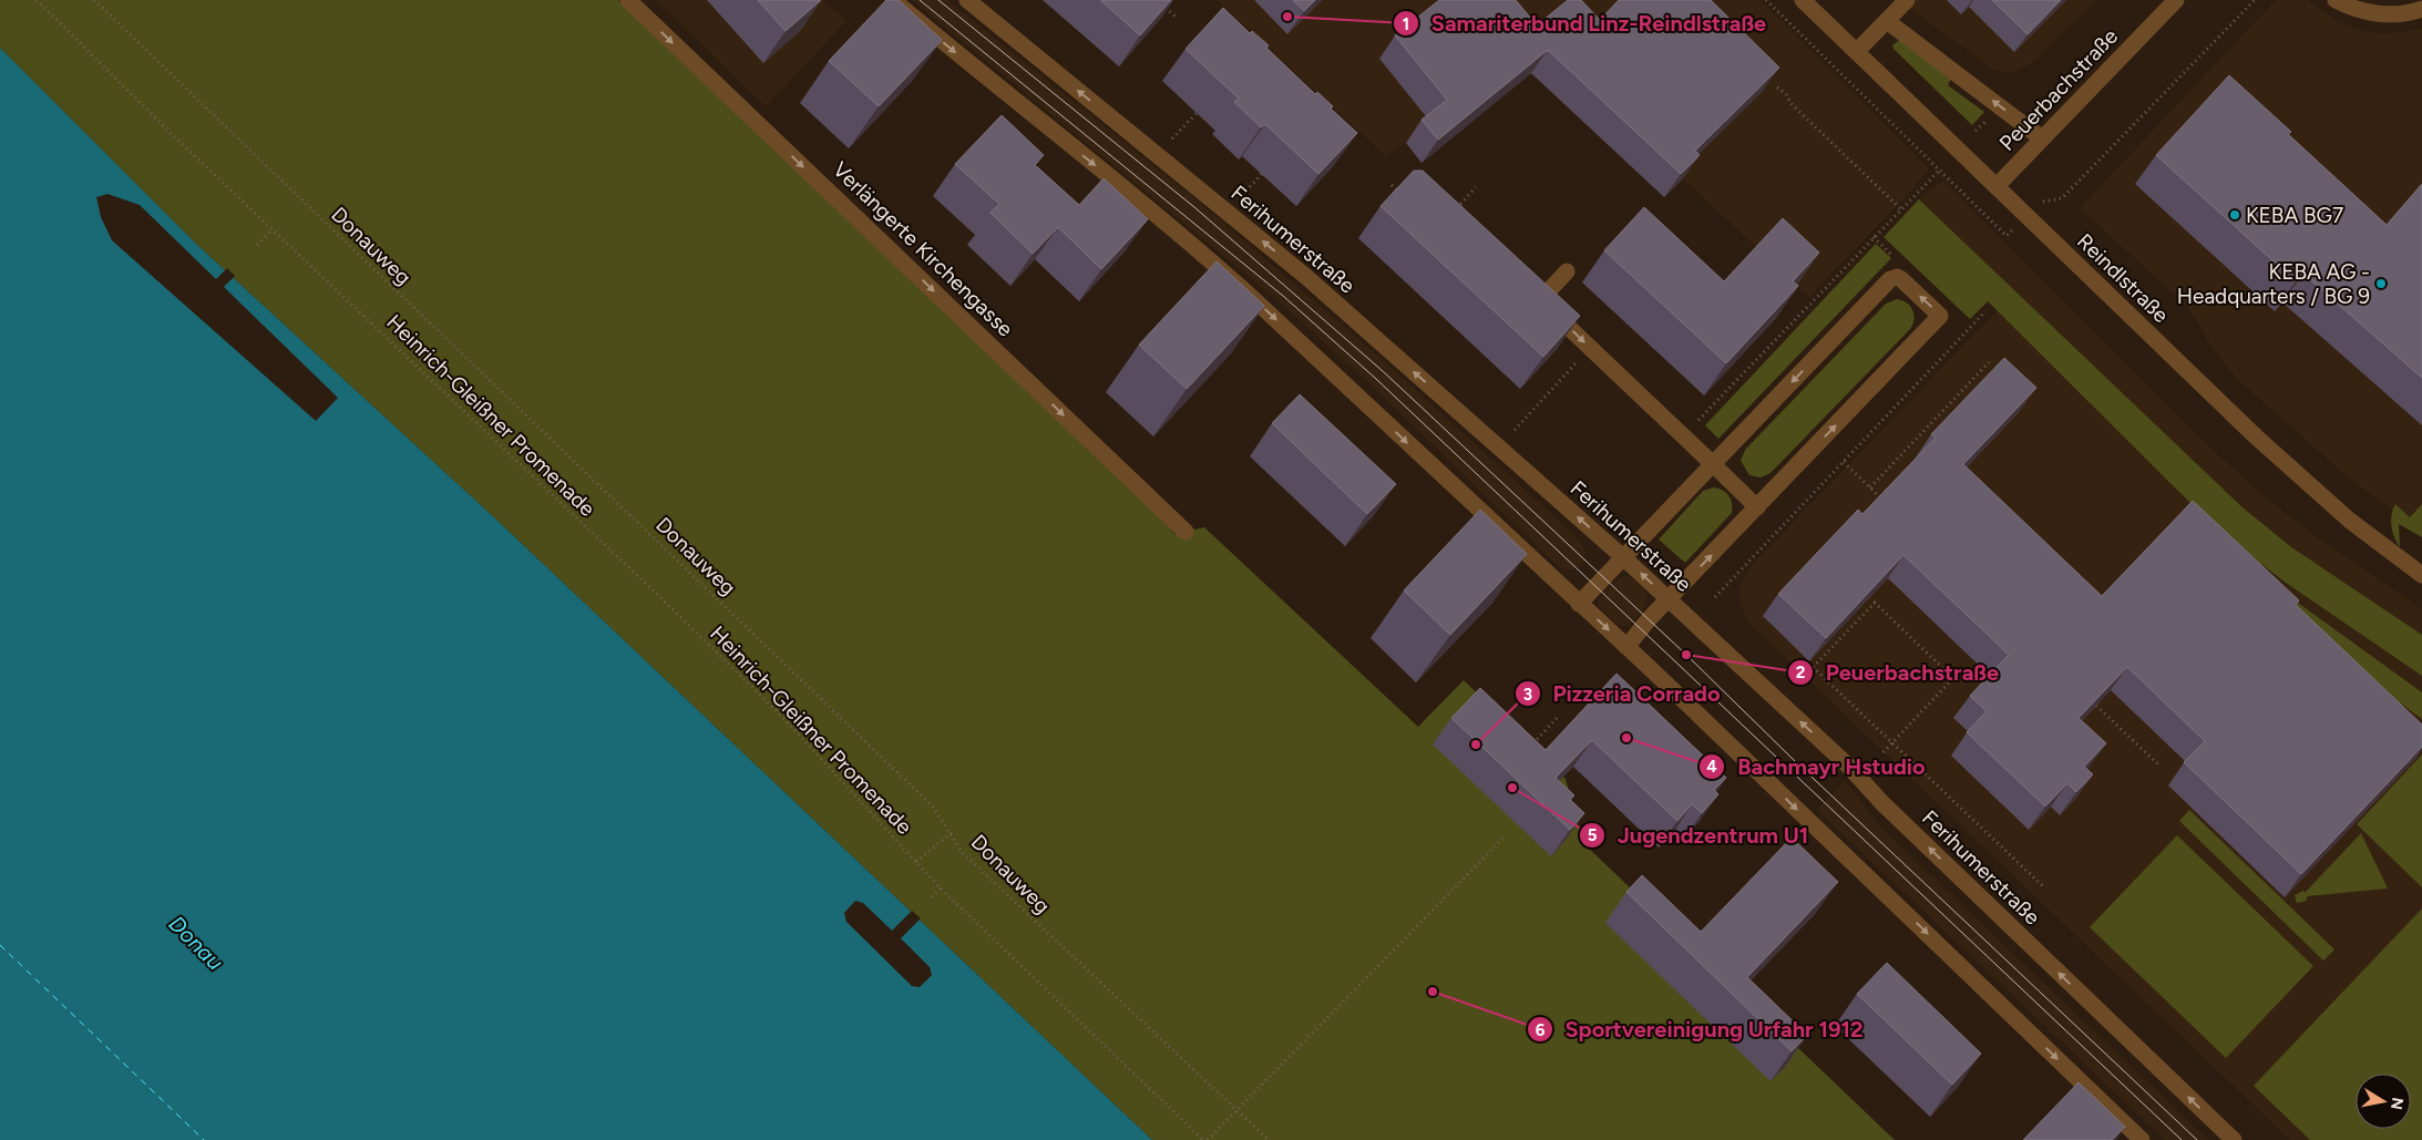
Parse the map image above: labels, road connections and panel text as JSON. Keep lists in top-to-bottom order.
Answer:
{
  "streets": {
    "street": [
      "Peuerbachstraße",
      "Ferihumerstraße",
      "Verlängerte Kirchengasse",
      "Reindlstraße"
    ],
    "path": ["Donauweg", "Heinrich-Gleißner Promenade"]
  },
  "crossings": [
    ["Peuerbachstraße", "Reindlstraße"],
    ["Donauweg", "Heinrich-Gleißner Promenade"]
  ],
  "one_way": ["Verlängerte Kirchengasse"],
  "water": ["Donau"],
  "places": [
    "Samariterbund Linz-Reindlstraße",
    "KEBA BG7",
    "KEBA AG - Headquarters / BG 9",
    "Peuerbachstraße",
    "Bachmayr Hstudio",
    "Pizzeria Corrado",
    "Jugendzentrum U1",
    "Sportvereinigung Urfahr 1912"
  ],
  "north": "right"
}
